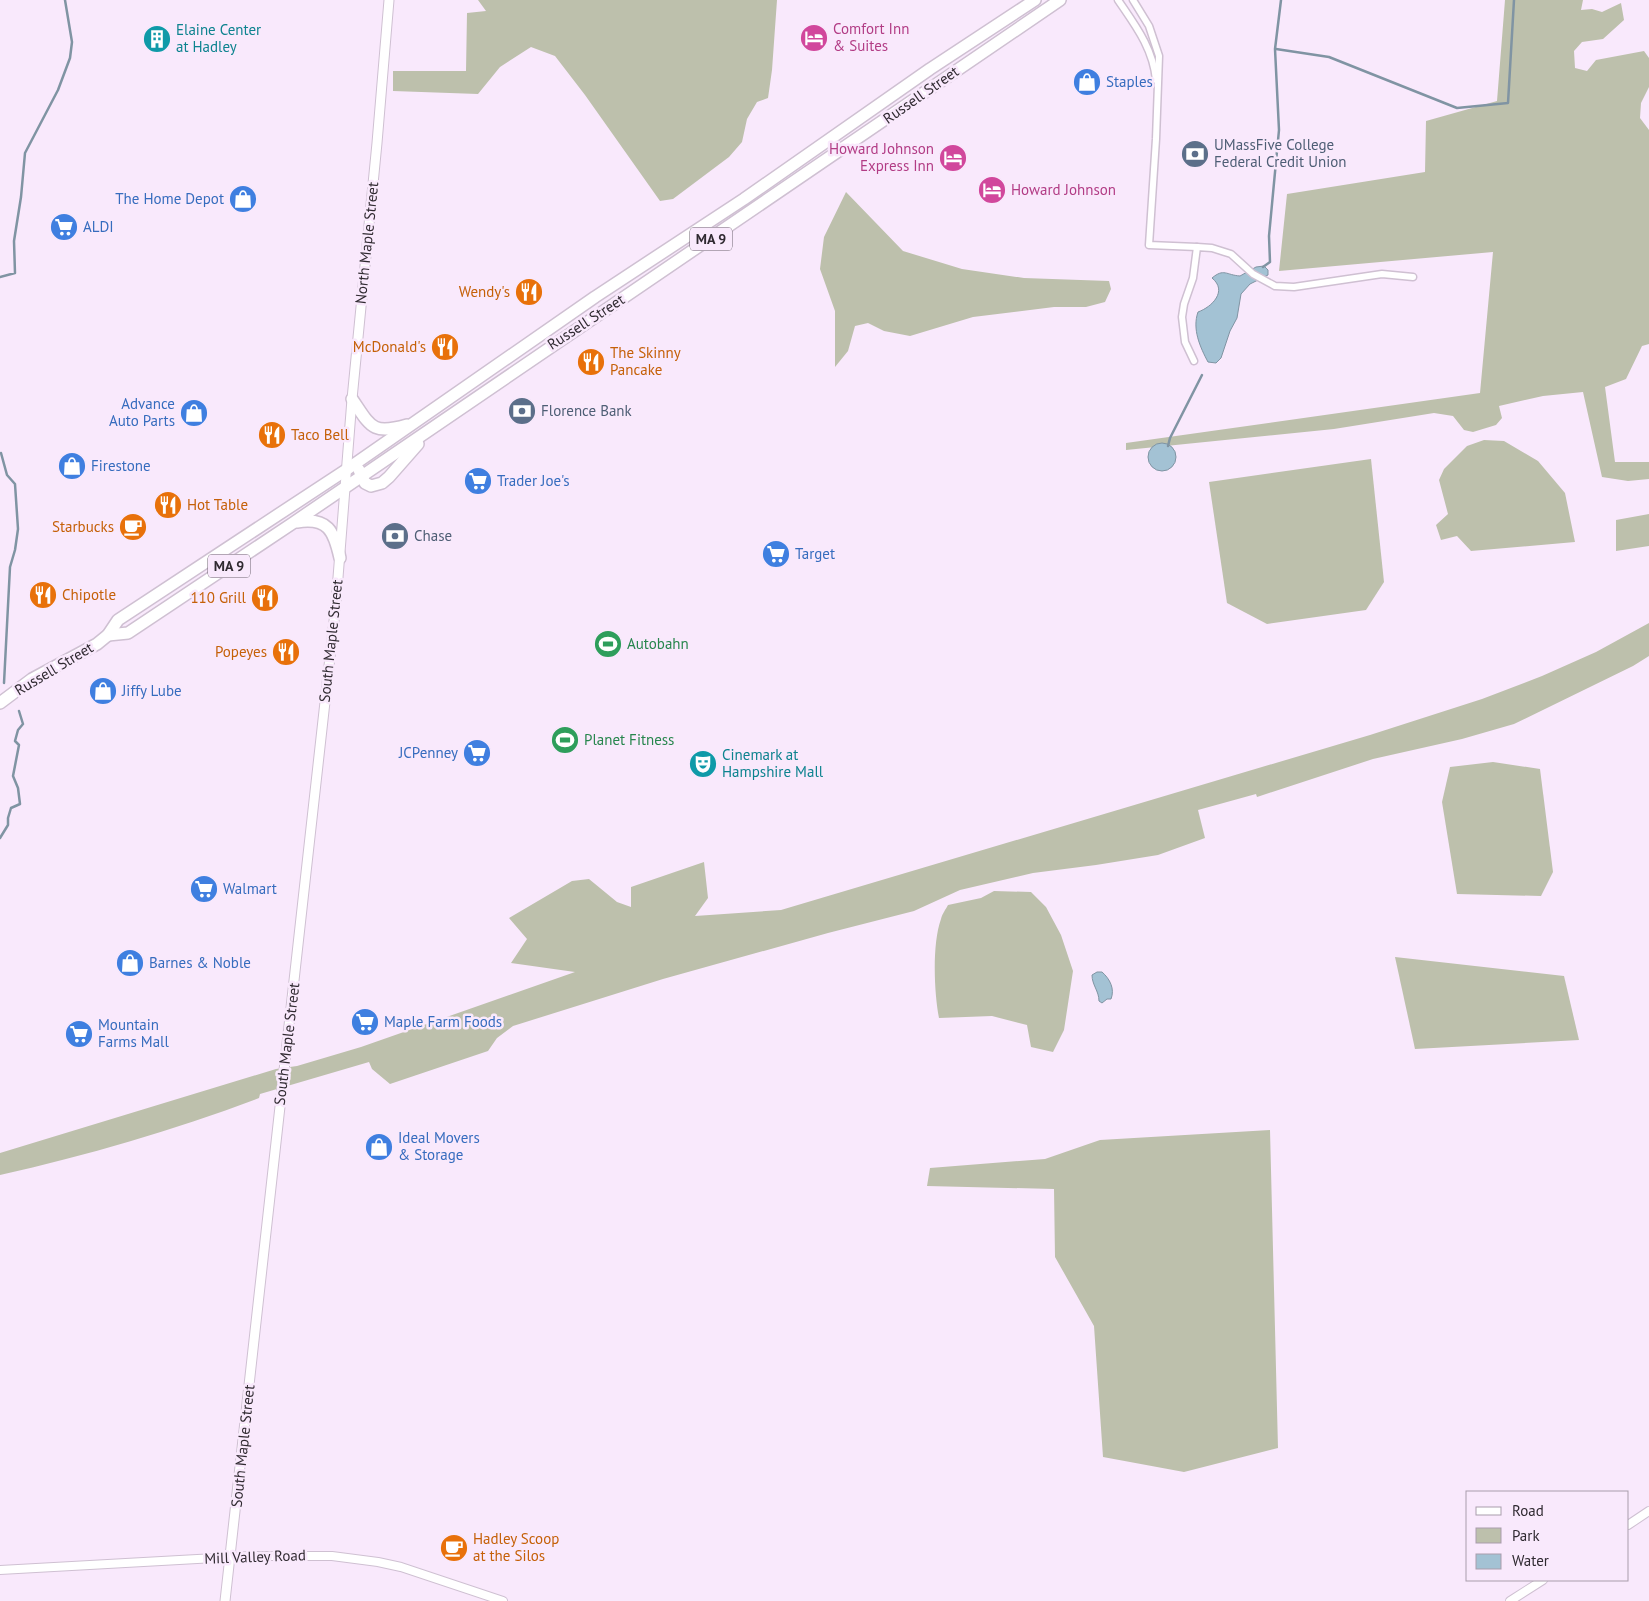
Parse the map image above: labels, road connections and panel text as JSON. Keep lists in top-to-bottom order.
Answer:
{
  "streets": {
    "highway": ["Russell Street", "MA 9"],
    "main road": ["North Maple Street", "South Maple Street"],
    "street": ["Mill Valley Road"]
  },
  "crossings": [
    ["Russell Street", "North Maple Street"],
    ["Russell Street", "South Maple Street"],
    ["North Maple Street", "South Maple Street"],
    ["South Maple Street", "Mill Valley Road"]
  ],
  "places": {
    "hotel": ["Comfort Inn & Suites", "Howard Johnson Express Inn", "Howard Johnson"],
    "building": ["Elaine Center at Hadley"],
    "shop": [
      "Staples",
      "The Home Depot",
      "Advance Auto Parts",
      "Firestone",
      "Jiffy Lube",
      "Barnes & Noble",
      "Ideal Movers & Storage"
    ],
    "bank": ["UMassFive College Federal Credit Union", "Florence Bank", "Chase"],
    "supermarket": [
      "ALDI",
      "Trader Joe's",
      "Target",
      "JCPenney",
      "Walmart",
      "Maple Farm Foods",
      "Mountain Farms Mall"
    ],
    "restaurant": [
      "Wendy's",
      "McDonald's",
      "The Skinny Pancake",
      "Taco Bell",
      "Hot Table",
      "Chipotle",
      "110 Grill",
      "Popeyes"
    ],
    "cafe": ["Starbucks", "Hadley Scoop at the Silos"],
    "sports": ["Autobahn", "Planet Fitness"],
    "theatre": ["Cinemark at Hampshire Mall"]
  },
  "legend": ["Road", "Park", "Water"]
}
